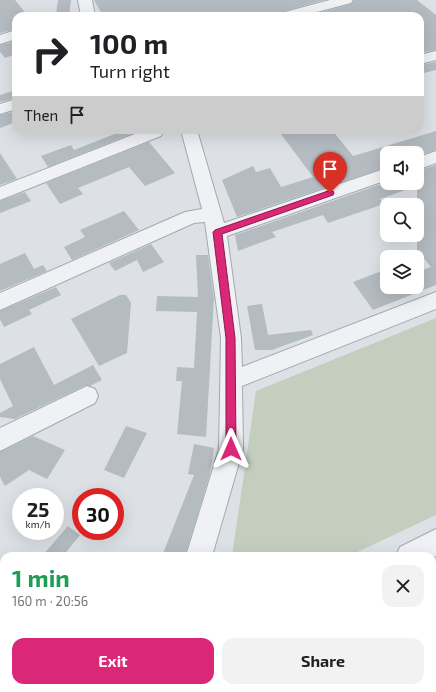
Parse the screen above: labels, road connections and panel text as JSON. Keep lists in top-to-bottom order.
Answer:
{
  "page": {
    "turn": ["100 m", "Turn right"],
    "then": "Then",
    "speed": "25 km/h",
    "limit": "30",
    "heading": ["1 min", "160 m · 20:56"],
    "buttons": ["Exit", "Share"]
  }
}
